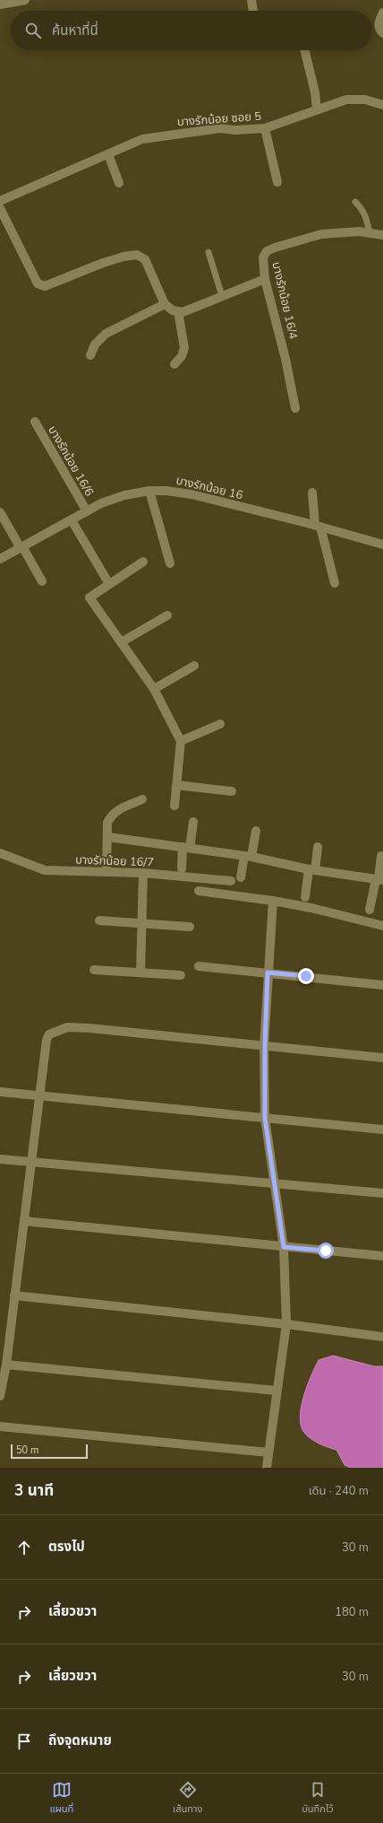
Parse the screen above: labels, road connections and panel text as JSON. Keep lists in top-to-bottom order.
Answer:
{
  "streets": {
    "street": [
      "บางรักน้อย ซอย 5",
      "บางรักน้อย 16/4",
      "บางรักน้อย 16/6",
      "บางรักน้อย 16",
      "บางรักน้อย 16/7"
    ]
  },
  "crossings": [
    ["บางรักน้อย 16/6", "บางรักน้อย 16"]
  ],
  "scale_bar": "50 m",
  "page": {
    "search": "ค้นหาที่นี่",
    "scale": "50 m",
    "heading": ["3 นาที", "เดิน · 240 m"],
    "list": [
      ["ตรงไป", "30 m"],
      ["เลี้ยวขวา", "180 m"],
      ["เลี้ยวขวา", "30 m"],
      "ถึงจุดหมาย"
    ],
    "nav": ["แผนที่", "เส้นทาง", "บันทึกไว้"]
  }
}
